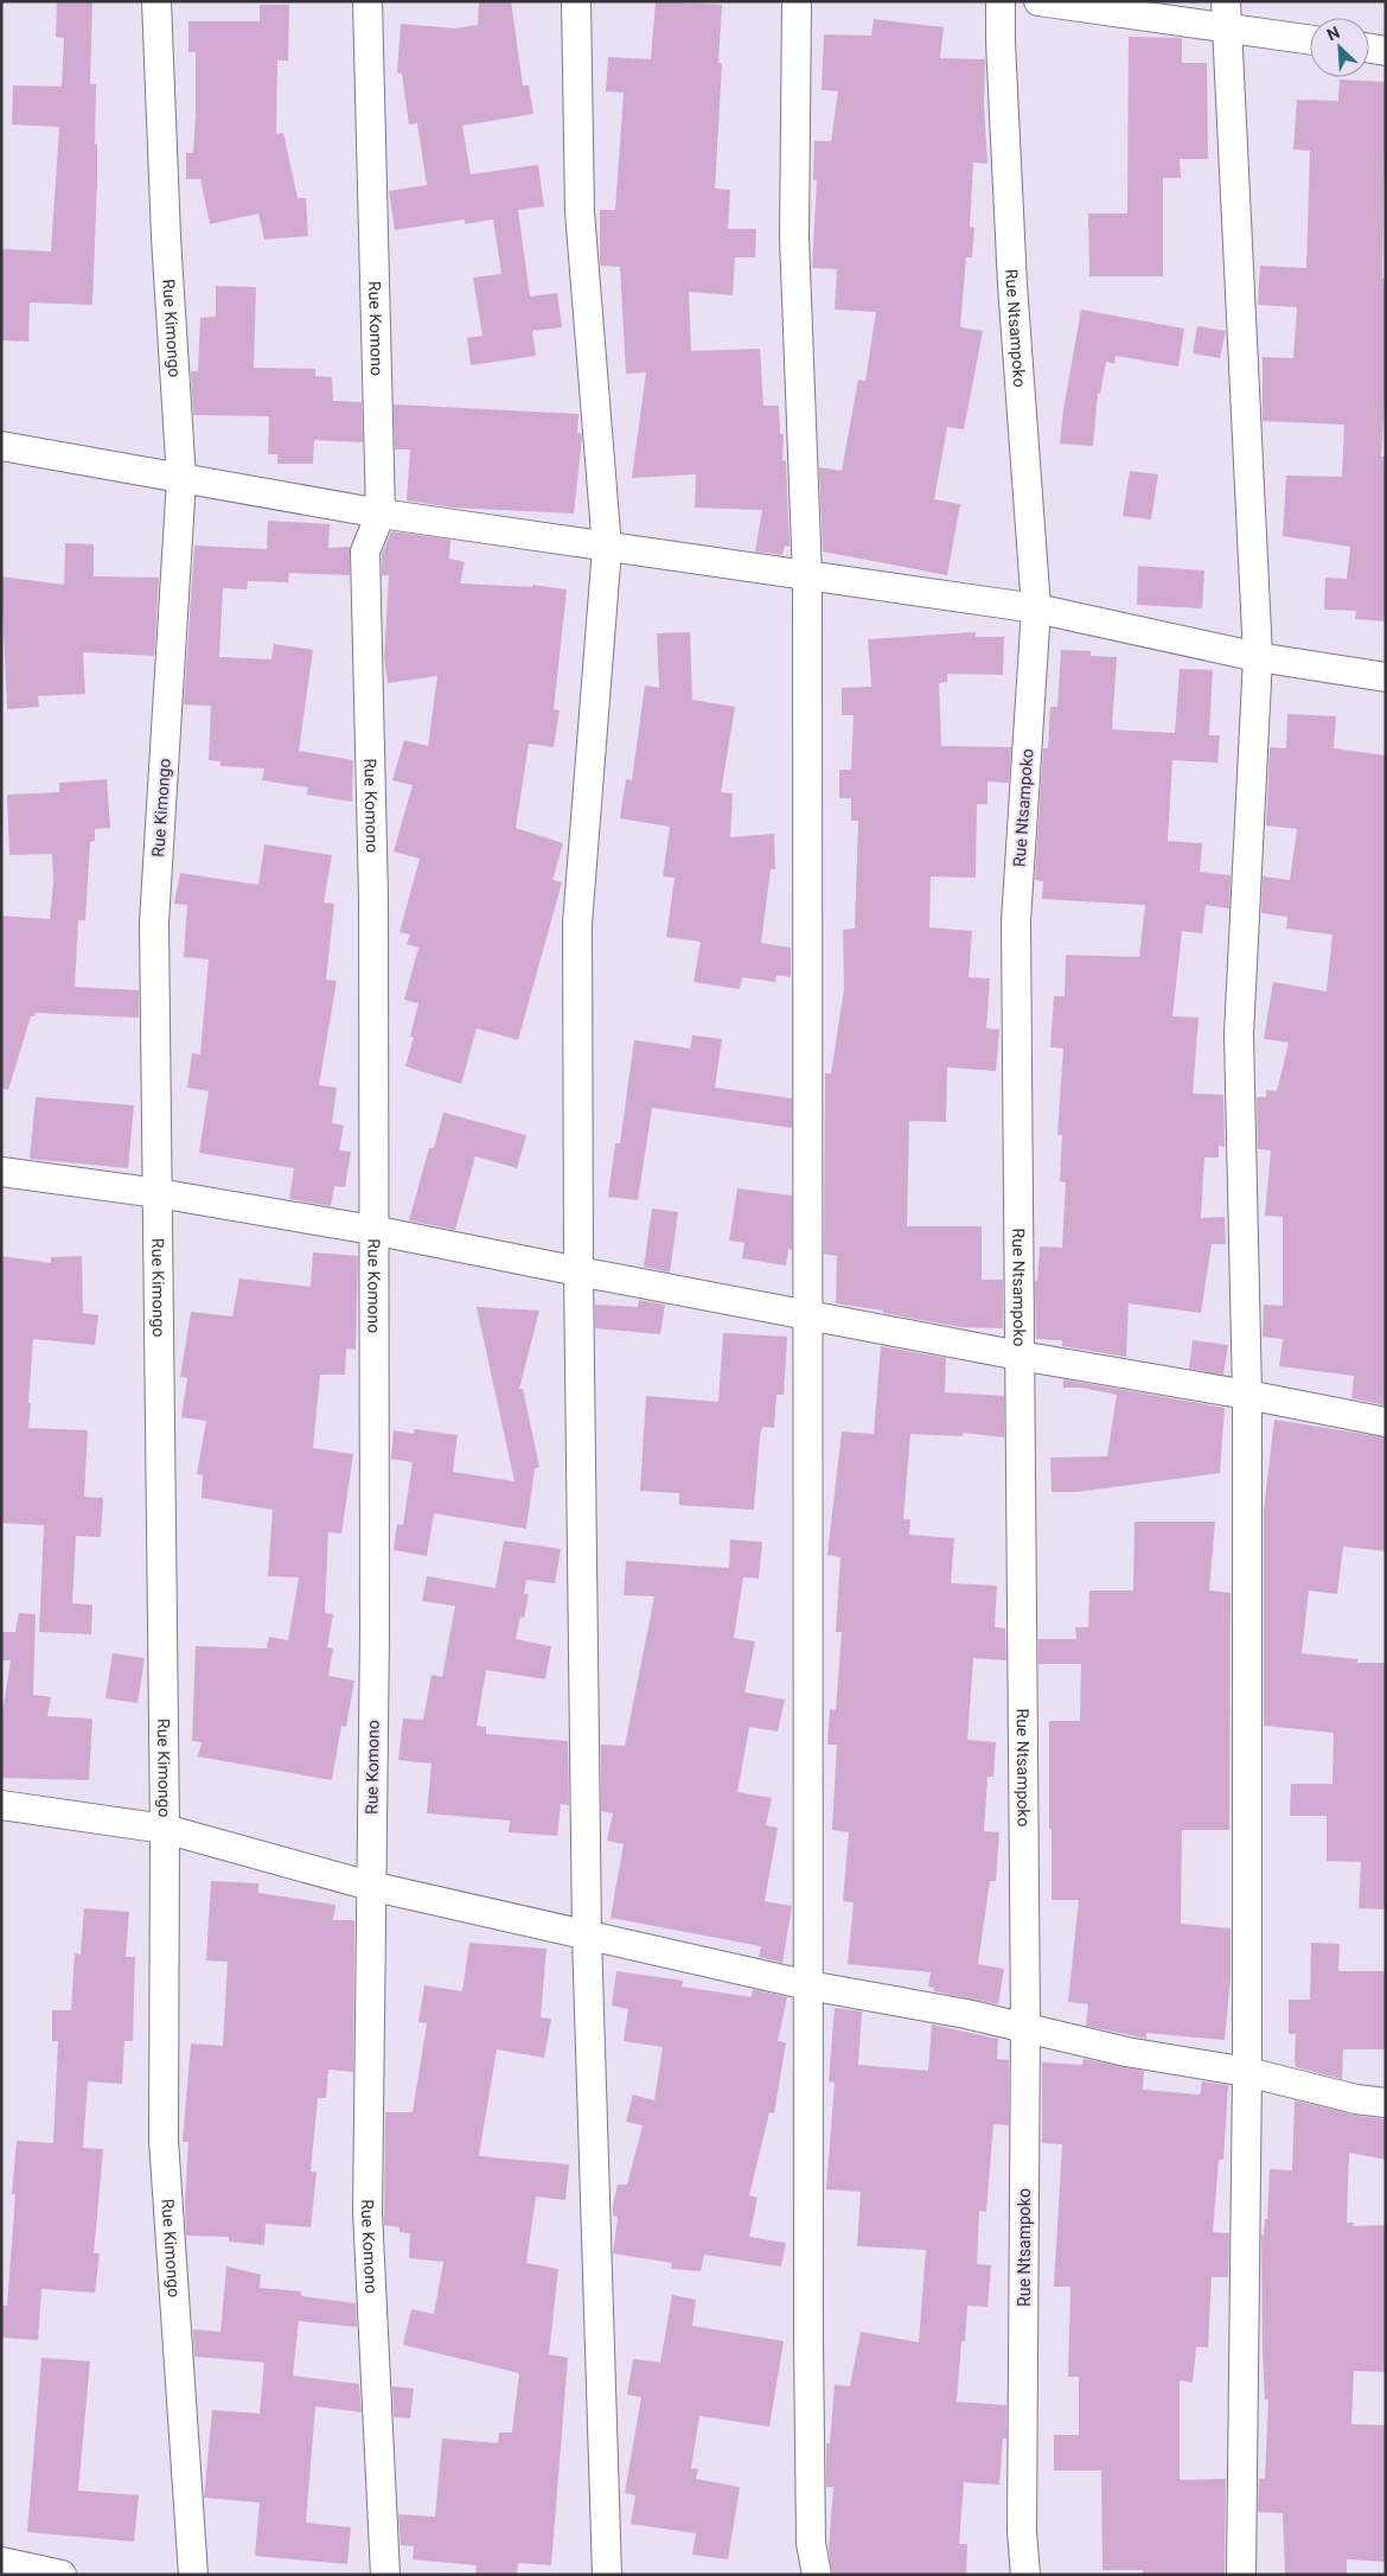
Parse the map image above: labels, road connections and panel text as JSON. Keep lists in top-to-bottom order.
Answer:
{
  "streets": {
    "street": ["Rue Ntsampoko", "Rue Kimongo", "Rue Komono"]
  },
  "north": "top left"
}
